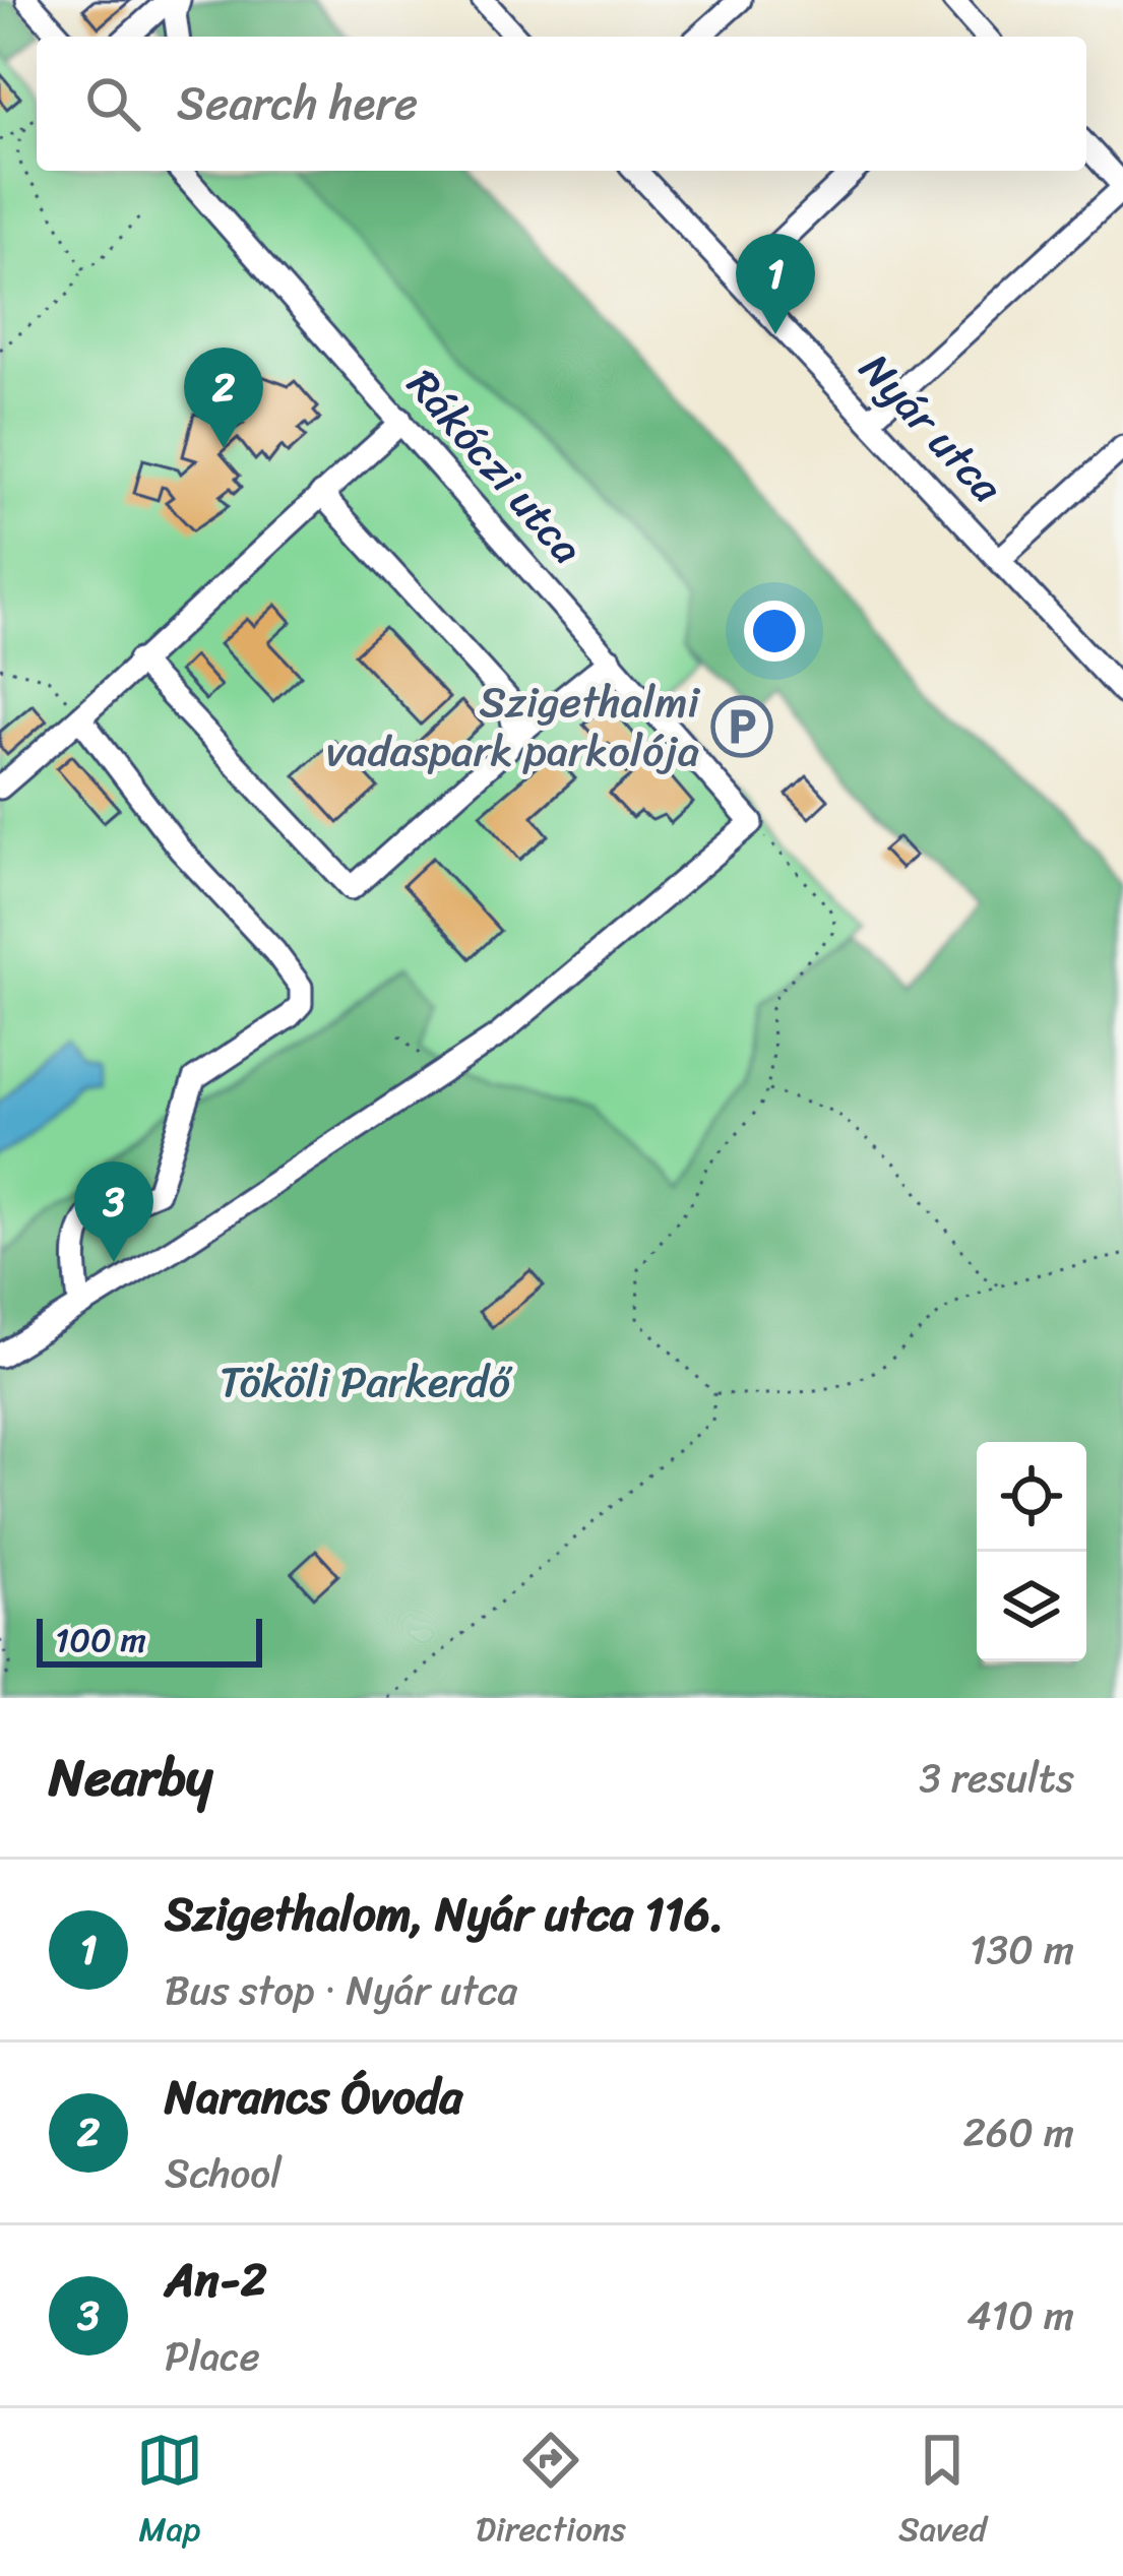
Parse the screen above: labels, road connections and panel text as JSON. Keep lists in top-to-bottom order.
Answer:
{
  "streets": {
    "street": ["Nyár utca", "Rákóczi utca"]
  },
  "parks": ["Tököli Parkerdő"],
  "places": {
    "parking": ["Szigethalmi vadaspark parkolója"]
  },
  "scale_bar": "100 m",
  "page": {
    "search": "Search here",
    "pins": ["1", "2", "3"],
    "scale": "100 m",
    "heading": ["Nearby", "3 results"],
    "list": [
      {
        "mark": "1",
        "name": "Szigethalom, Nyár utca 116.",
        "note": "Bus stop · Nyár utca",
        "value": "130 m"
      },
      {
        "mark": "2",
        "name": "Narancs Óvoda",
        "note": "School",
        "value": "260 m"
      },
      {
        "mark": "3",
        "name": "An-2",
        "note": "Place",
        "value": "410 m"
      }
    ],
    "nav": ["Map", "Directions", "Saved"]
  }
}
